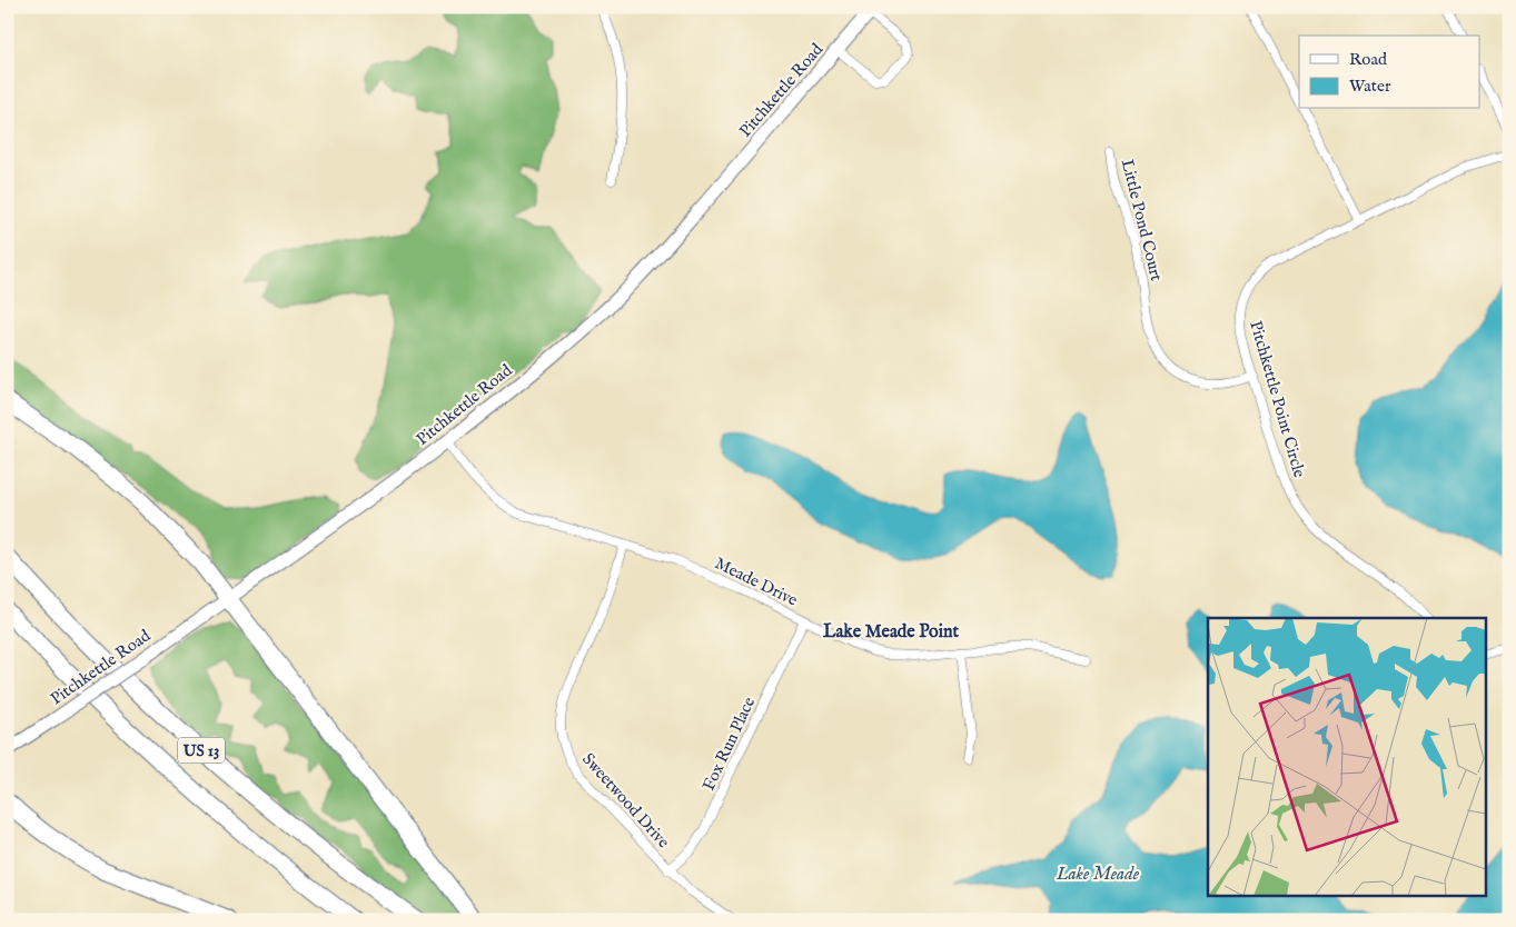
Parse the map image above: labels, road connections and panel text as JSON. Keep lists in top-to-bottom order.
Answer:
{
  "streets": {
    "highway": ["US 13"],
    "main road": ["Pitchkettle Road"],
    "street": [
      "Little Pond Court",
      "Pitchkettle Point Circle",
      "Meade Drive",
      "Fox Run Place",
      "Sweetwood Drive"
    ]
  },
  "crossings": [
    ["Pitchkettle Road", "Meade Drive"],
    ["Little Pond Court", "Pitchkettle Point Circle"],
    ["Meade Drive", "Fox Run Place"],
    ["Meade Drive", "Sweetwood Drive"],
    ["Fox Run Place", "Sweetwood Drive"]
  ],
  "districts": ["Lake Meade Point"],
  "water": ["Lake Meade"],
  "legend": ["Road", "Water"]
}
